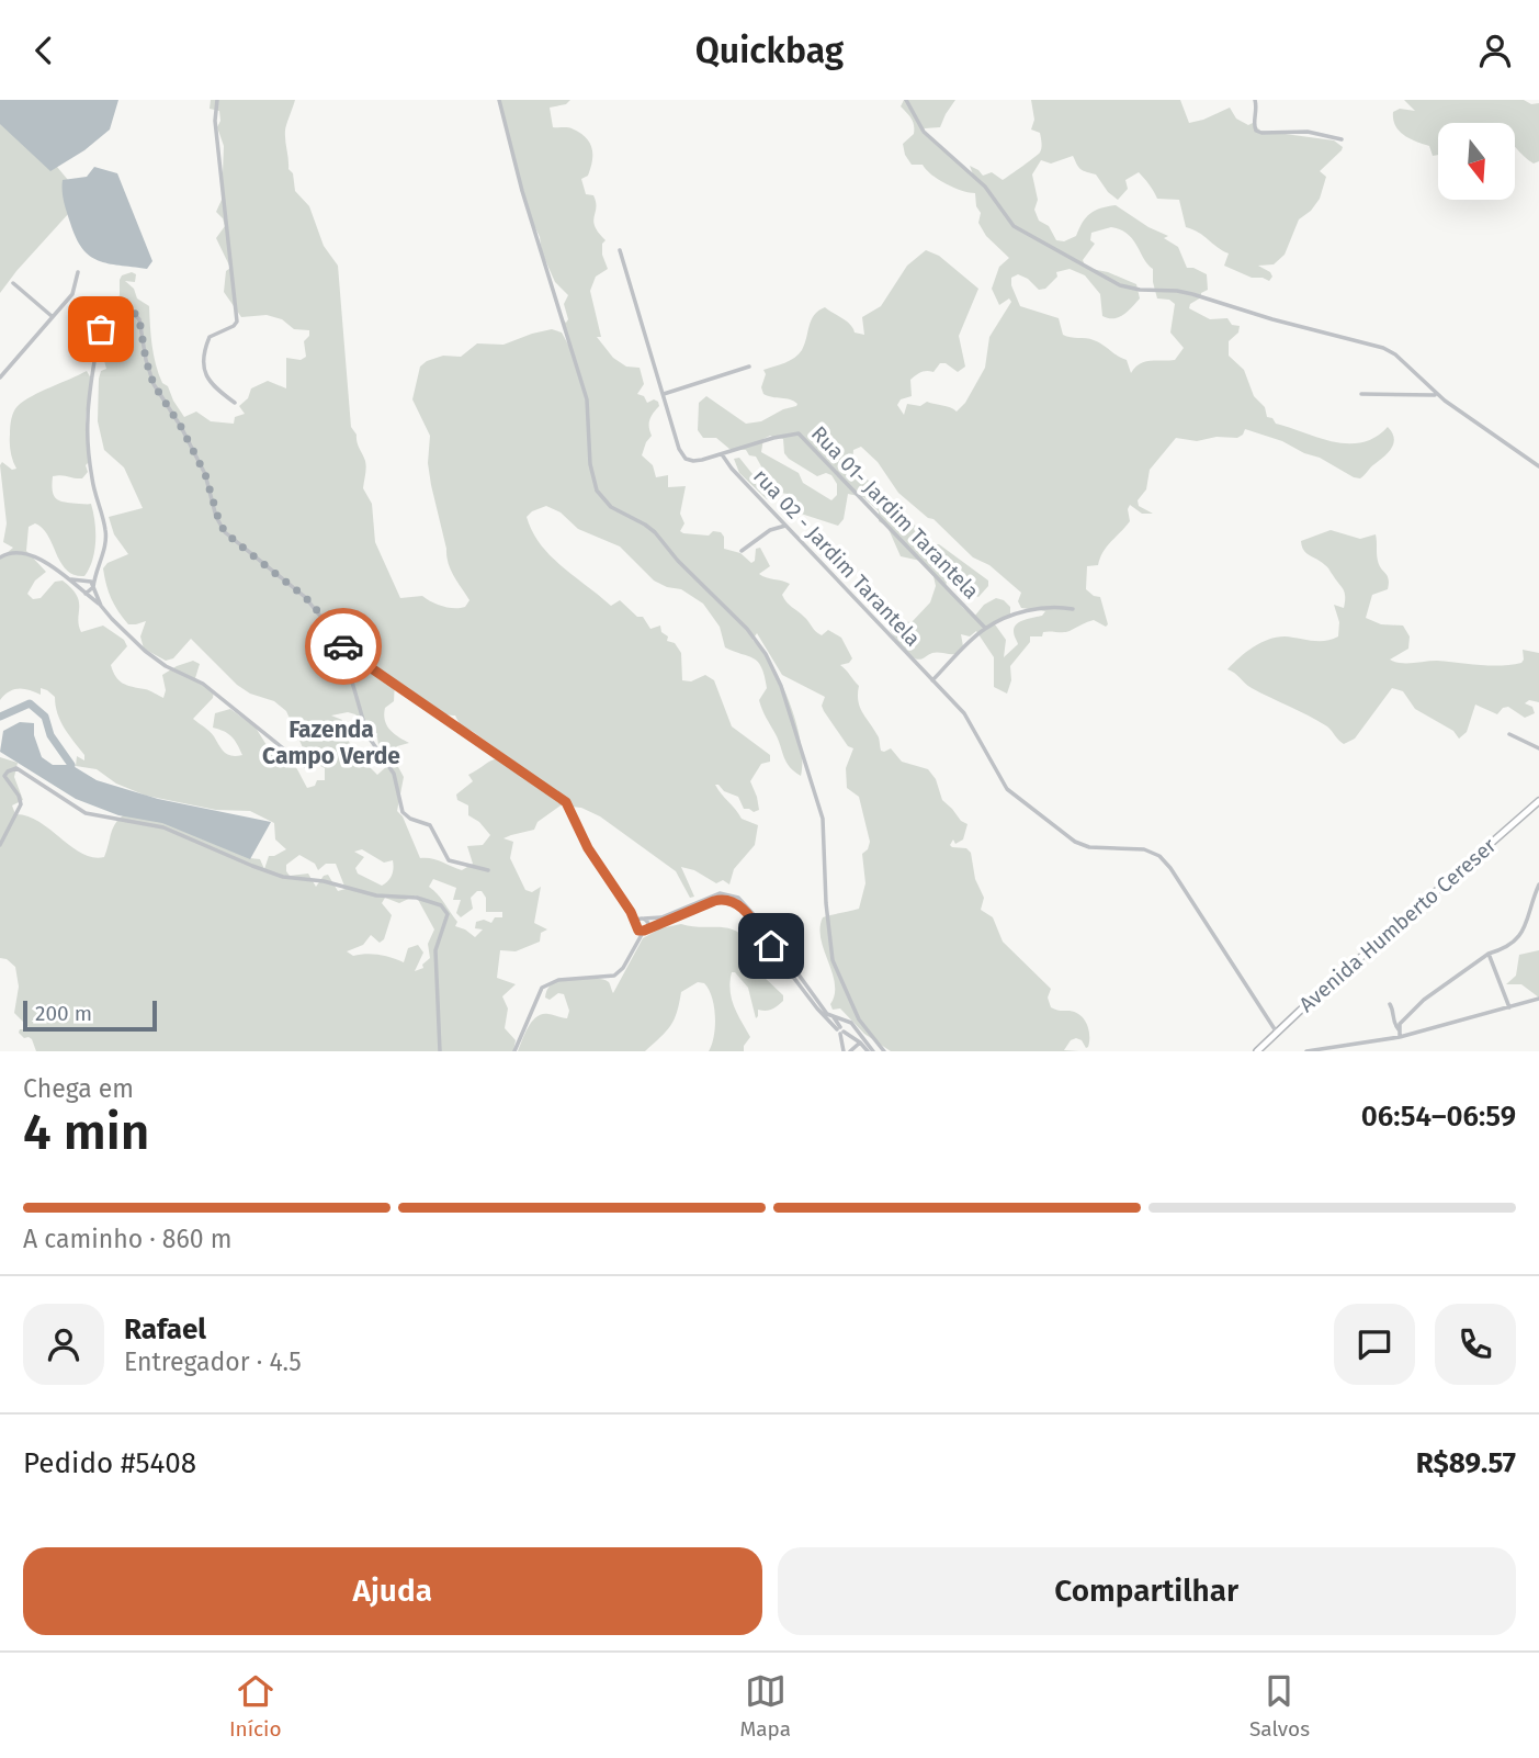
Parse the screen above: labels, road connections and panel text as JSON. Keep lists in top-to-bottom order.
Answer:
{
  "streets": {
    "main road": ["Avenida Humberto Cereser"],
    "street": ["Rua 01- Jardim Tarantela", "rua 02 - Jardim Tarantela"]
  },
  "crossings": [
    ["Rua 01- Jardim Tarantela", "rua 02 - Jardim Tarantela"]
  ],
  "districts": ["Fazenda Campo Verde"],
  "scale_bar": "200 m",
  "north": "bottom",
  "page": {
    "header": "Quickbag",
    "scale": "200 m",
    "heading": ["4 min", "Chega em", "06:54–06:59"],
    "panel": [
      "Rafael",
      "Entregador · 4.5",
      "Pedido #5408",
      "R$89.57"
    ],
    "bar": "A caminho · 860 m",
    "buttons": ["Ajuda", "Compartilhar"],
    "tabs": ["Início", "Mapa", "Salvos"]
  }
}
